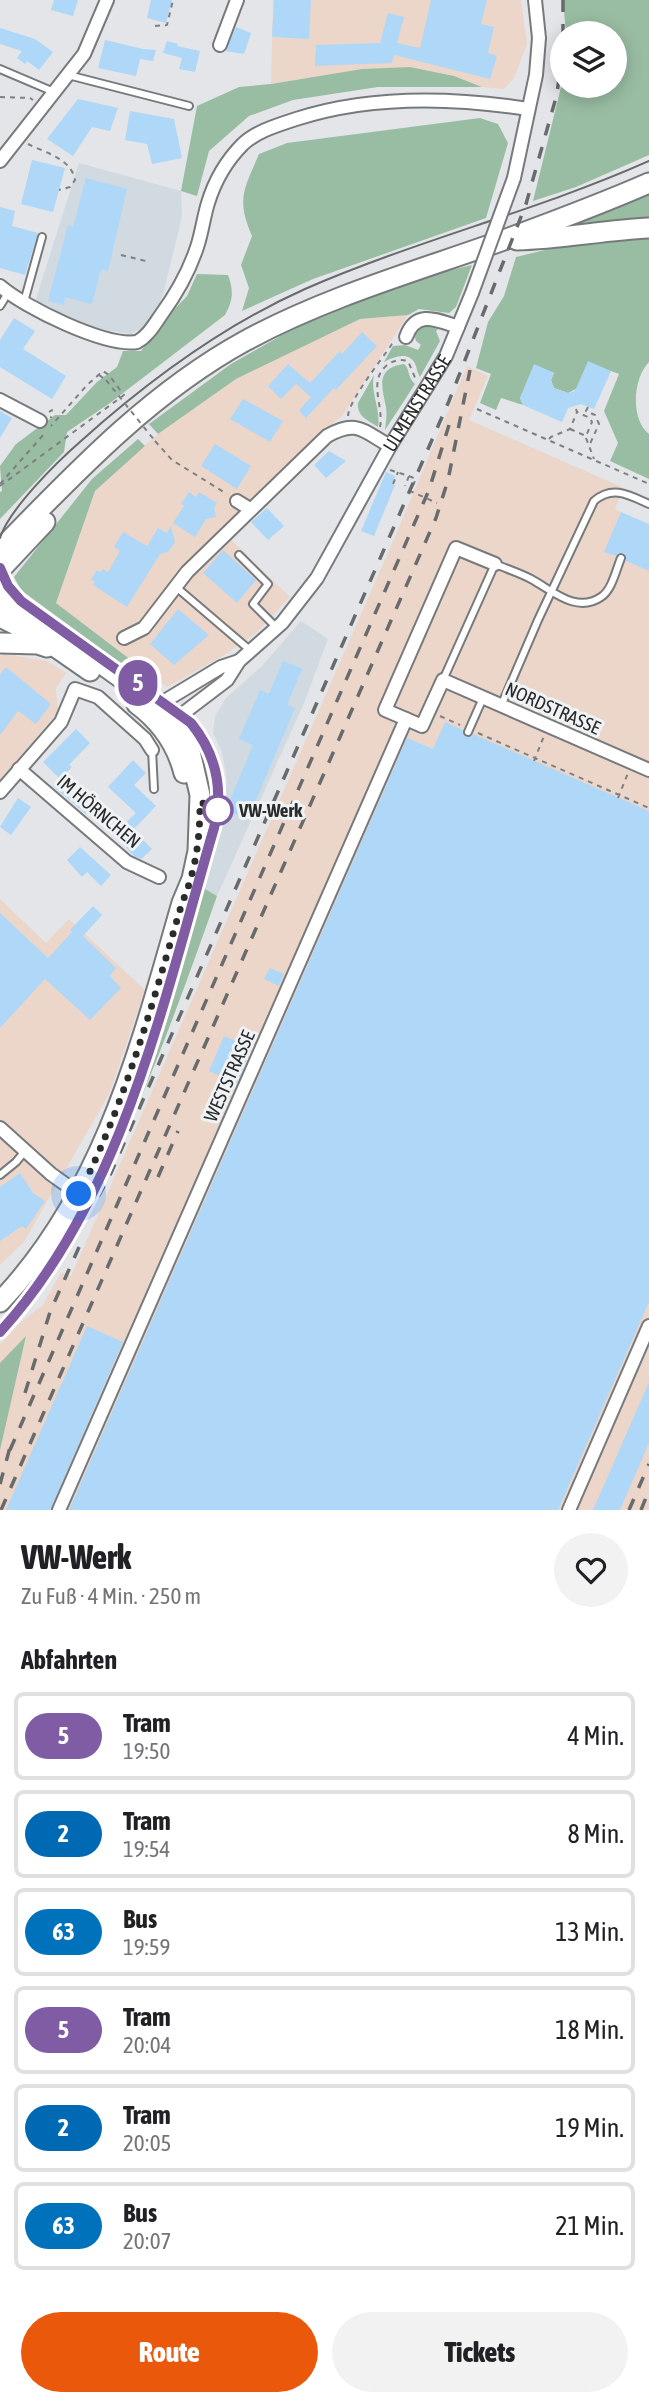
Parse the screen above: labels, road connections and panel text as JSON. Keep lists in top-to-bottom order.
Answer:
{
  "streets": {
    "street": [
      "ULMENSTRASSE",
      "NORDSTRASSE",
      "IM HÖRNCHEN",
      "WESTSTRASSE"
    ]
  },
  "places": ["VW-Werk"],
  "lines": ["tram line 5"],
  "page": {
    "on_map": "5",
    "heading": [
      ["VW-Werk", "Zu Fuß · 4 Min. · 250 m"],
      "Abfahrten"
    ],
    "list": [
      {
        "mark": "5",
        "name": "Tram",
        "note": "19:50",
        "value": "4 Min."
      },
      {
        "mark": "2",
        "name": "Tram",
        "note": "19:54",
        "value": "8 Min."
      },
      {
        "mark": "63",
        "name": "Bus",
        "note": "19:59",
        "value": "13 Min."
      },
      {
        "mark": "5",
        "name": "Tram",
        "note": "20:04",
        "value": "18 Min."
      },
      {
        "mark": "2",
        "name": "Tram",
        "note": "20:05",
        "value": "19 Min."
      },
      {
        "mark": "63",
        "name": "Bus",
        "note": "20:07",
        "value": "21 Min."
      }
    ],
    "buttons": ["Route", "Tickets"]
  }
}
